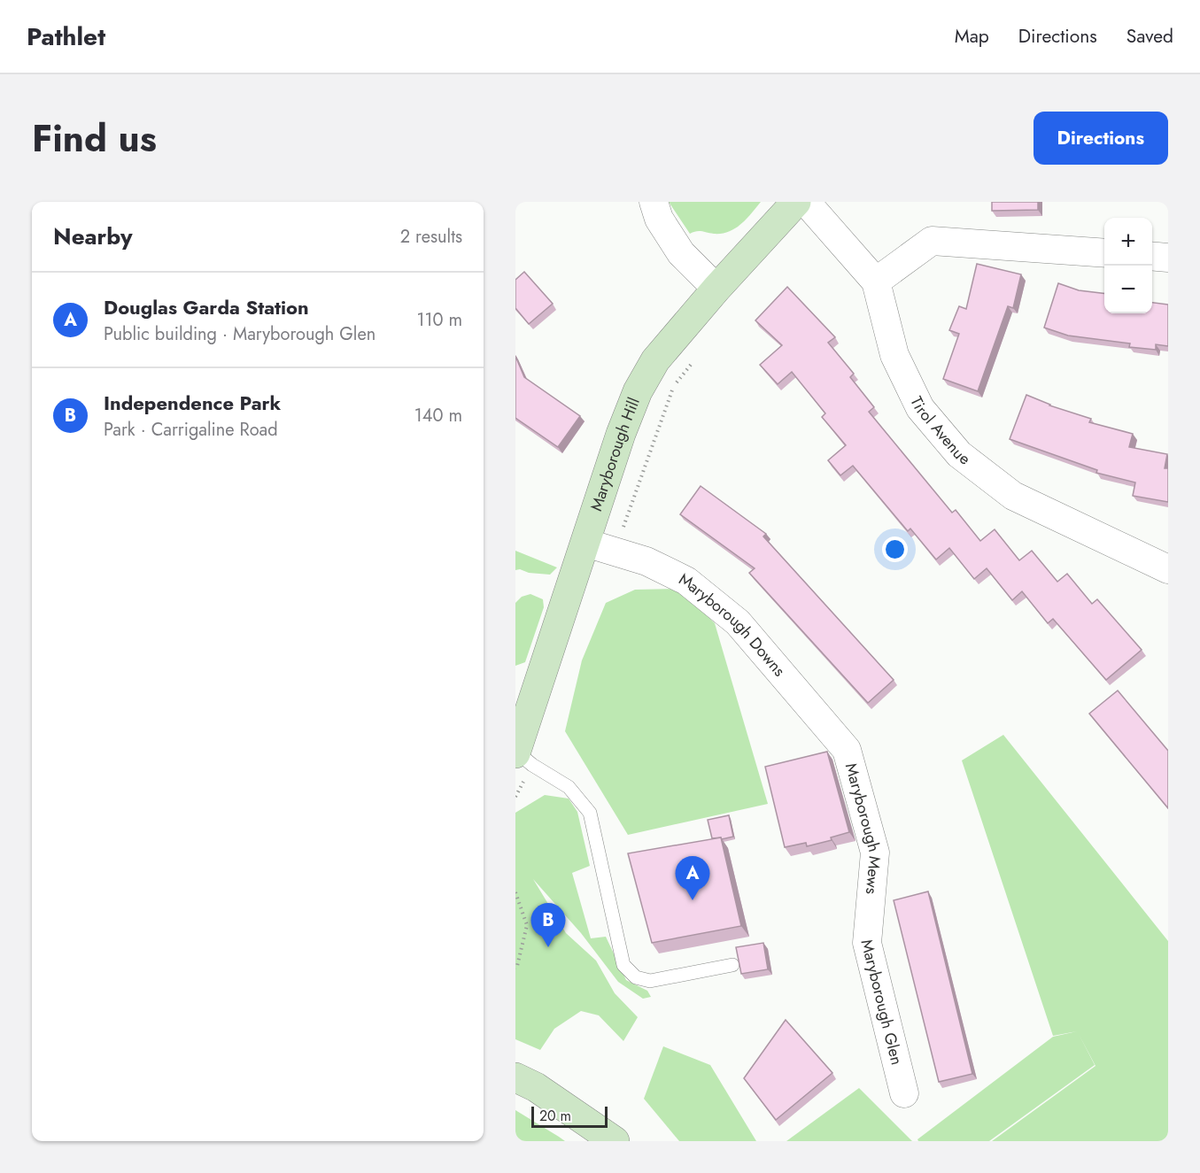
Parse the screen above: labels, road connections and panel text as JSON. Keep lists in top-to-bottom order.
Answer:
{
  "streets": {
    "street": [
      "Tirol Avenue",
      "Maryborough Hill",
      "Maryborough Downs",
      "Maryborough Mews",
      "Maryborough Glen"
    ]
  },
  "crossings": [
    ["Maryborough Hill", "Maryborough Downs"],
    ["Maryborough Downs", "Maryborough Mews"],
    ["Maryborough Mews", "Maryborough Glen"]
  ],
  "scale_bar": "20 m",
  "page": {
    "header": "Pathlet",
    "nav": ["Map", "Directions", "Saved"],
    "title": "Find us",
    "buttons": "Directions",
    "heading": ["Nearby", "2 results"],
    "map_buttons": ["+", "−"],
    "list": [
      {
        "mark": "A",
        "name": "Douglas Garda Station",
        "note": "Public building · Maryborough Glen",
        "value": "110 m"
      },
      {
        "mark": "B",
        "name": "Independence Park",
        "note": "Park · Carrigaline Road",
        "value": "140 m"
      }
    ],
    "pins": ["A", "B"],
    "scale": "20 m"
  }
}
